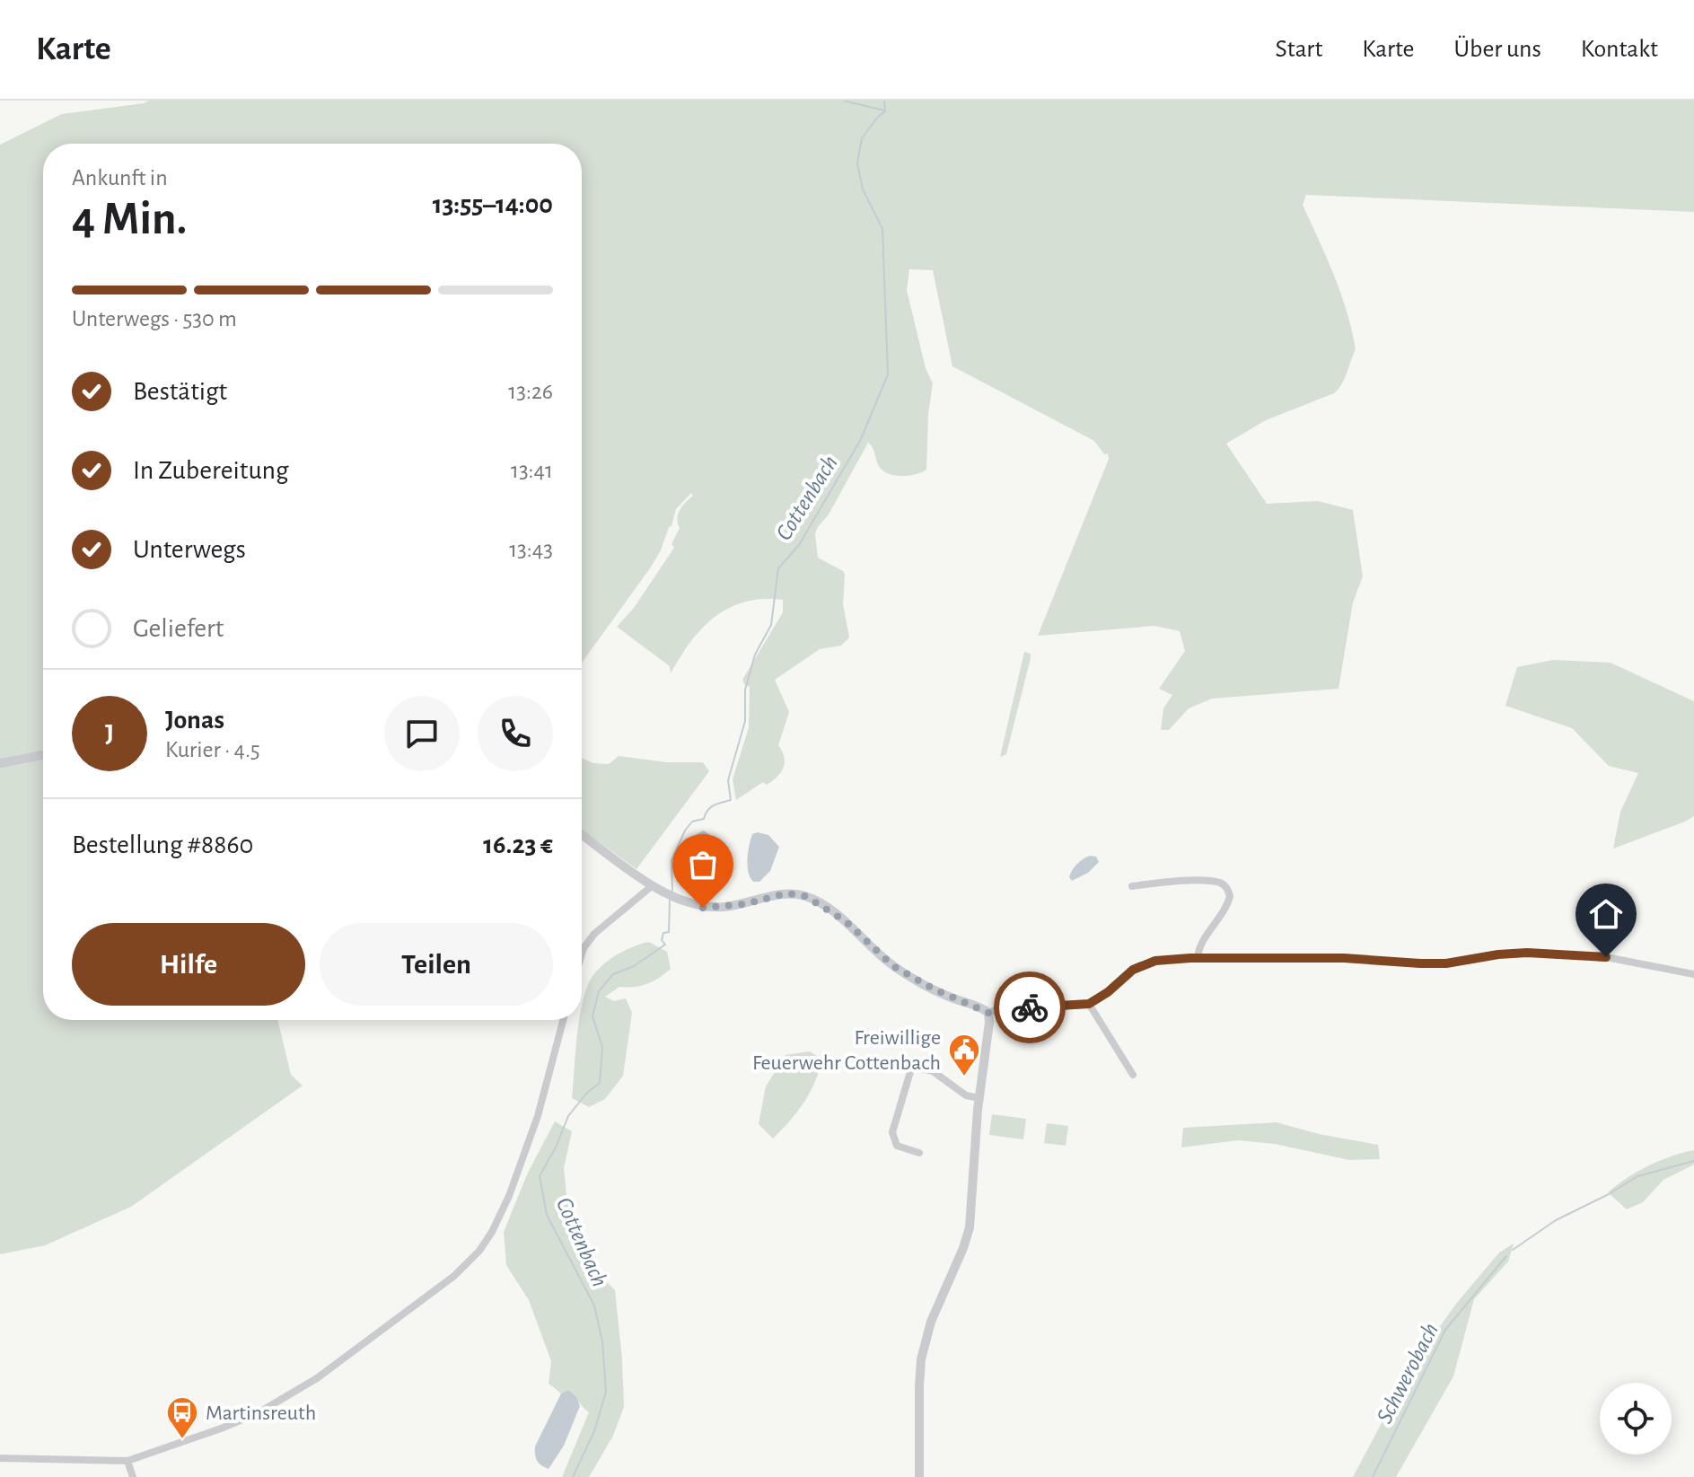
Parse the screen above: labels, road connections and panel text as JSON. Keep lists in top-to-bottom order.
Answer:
{
  "water": ["Cottenbach", "Schwerobach"],
  "places": {
    "public building": ["Freiwillige Feuerwehr Cottenbach"],
    "bus stop": ["Martinsreuth"]
  },
  "page": {
    "header": "Karte",
    "nav": [
      "Start",
      "Karte",
      "Über uns",
      "Kontakt"
    ],
    "heading": ["4 Min.", "Ankunft in", "13:55–14:00"],
    "panel": [
      "Jonas",
      "Kurier · 4.5",
      "Bestellung #8860",
      "16.23 €"
    ],
    "bar": "Unterwegs · 530 m",
    "list": [
      ["Bestätigt", "13:26"],
      ["In Zubereitung", "13:41"],
      ["Unterwegs", "13:43"],
      "Geliefert"
    ],
    "round": "J",
    "buttons": ["Hilfe", "Teilen"]
  }
}
